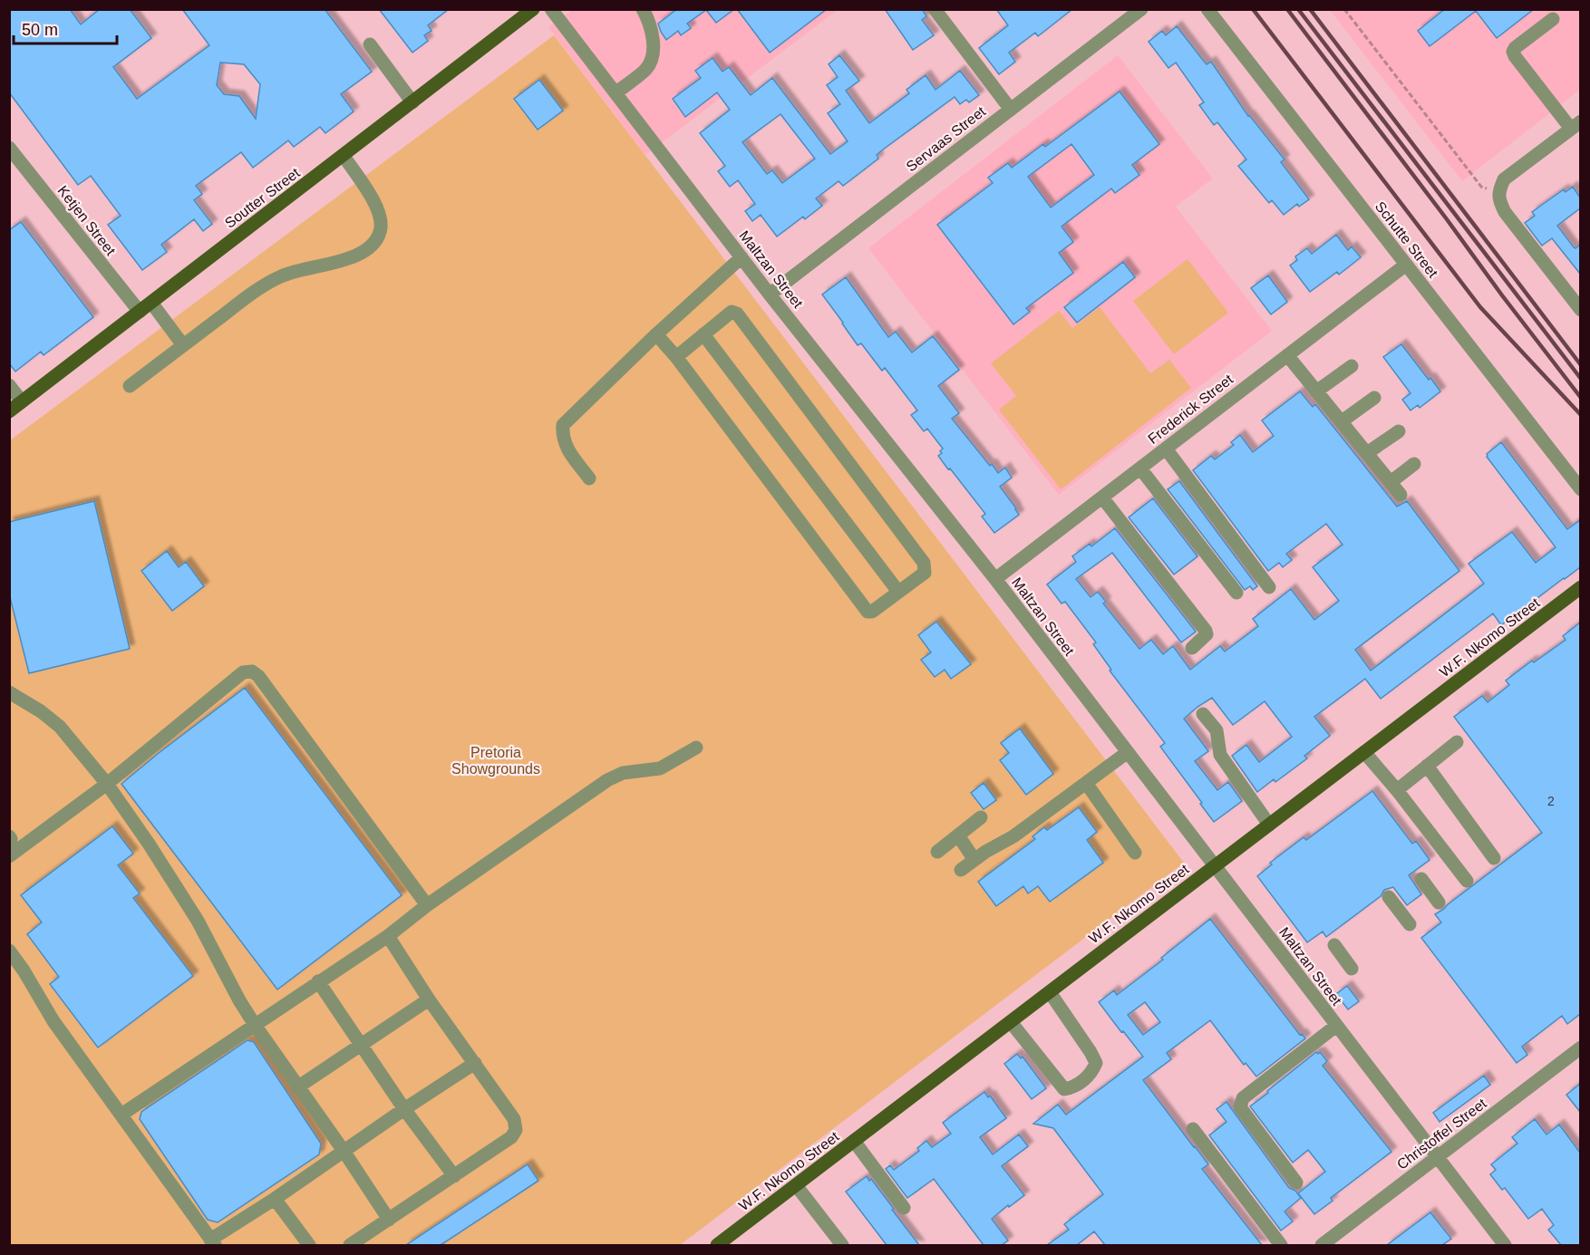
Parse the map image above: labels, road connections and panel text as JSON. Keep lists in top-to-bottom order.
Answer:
{
  "streets": {
    "main road": ["Soutter Street", "W.F. Nkomo Street"],
    "street": [
      "Servaas Street",
      "Ketjen Street",
      "Schutte Street",
      "Maltzan Street",
      "Frederick Street",
      "Christoffel Street"
    ]
  },
  "crossings": [
    ["Servaas Street", "Maltzan Street"],
    ["Soutter Street", "Ketjen Street"],
    ["Schutte Street", "Frederick Street"],
    ["Maltzan Street", "Frederick Street"],
    ["Maltzan Street", "W.F. Nkomo Street"],
    ["Maltzan Street", "Christoffel Street"]
  ],
  "parks": ["Pretoria Showgrounds"],
  "house_numbers": ["2"],
  "scale_bar": "50 m"
}
